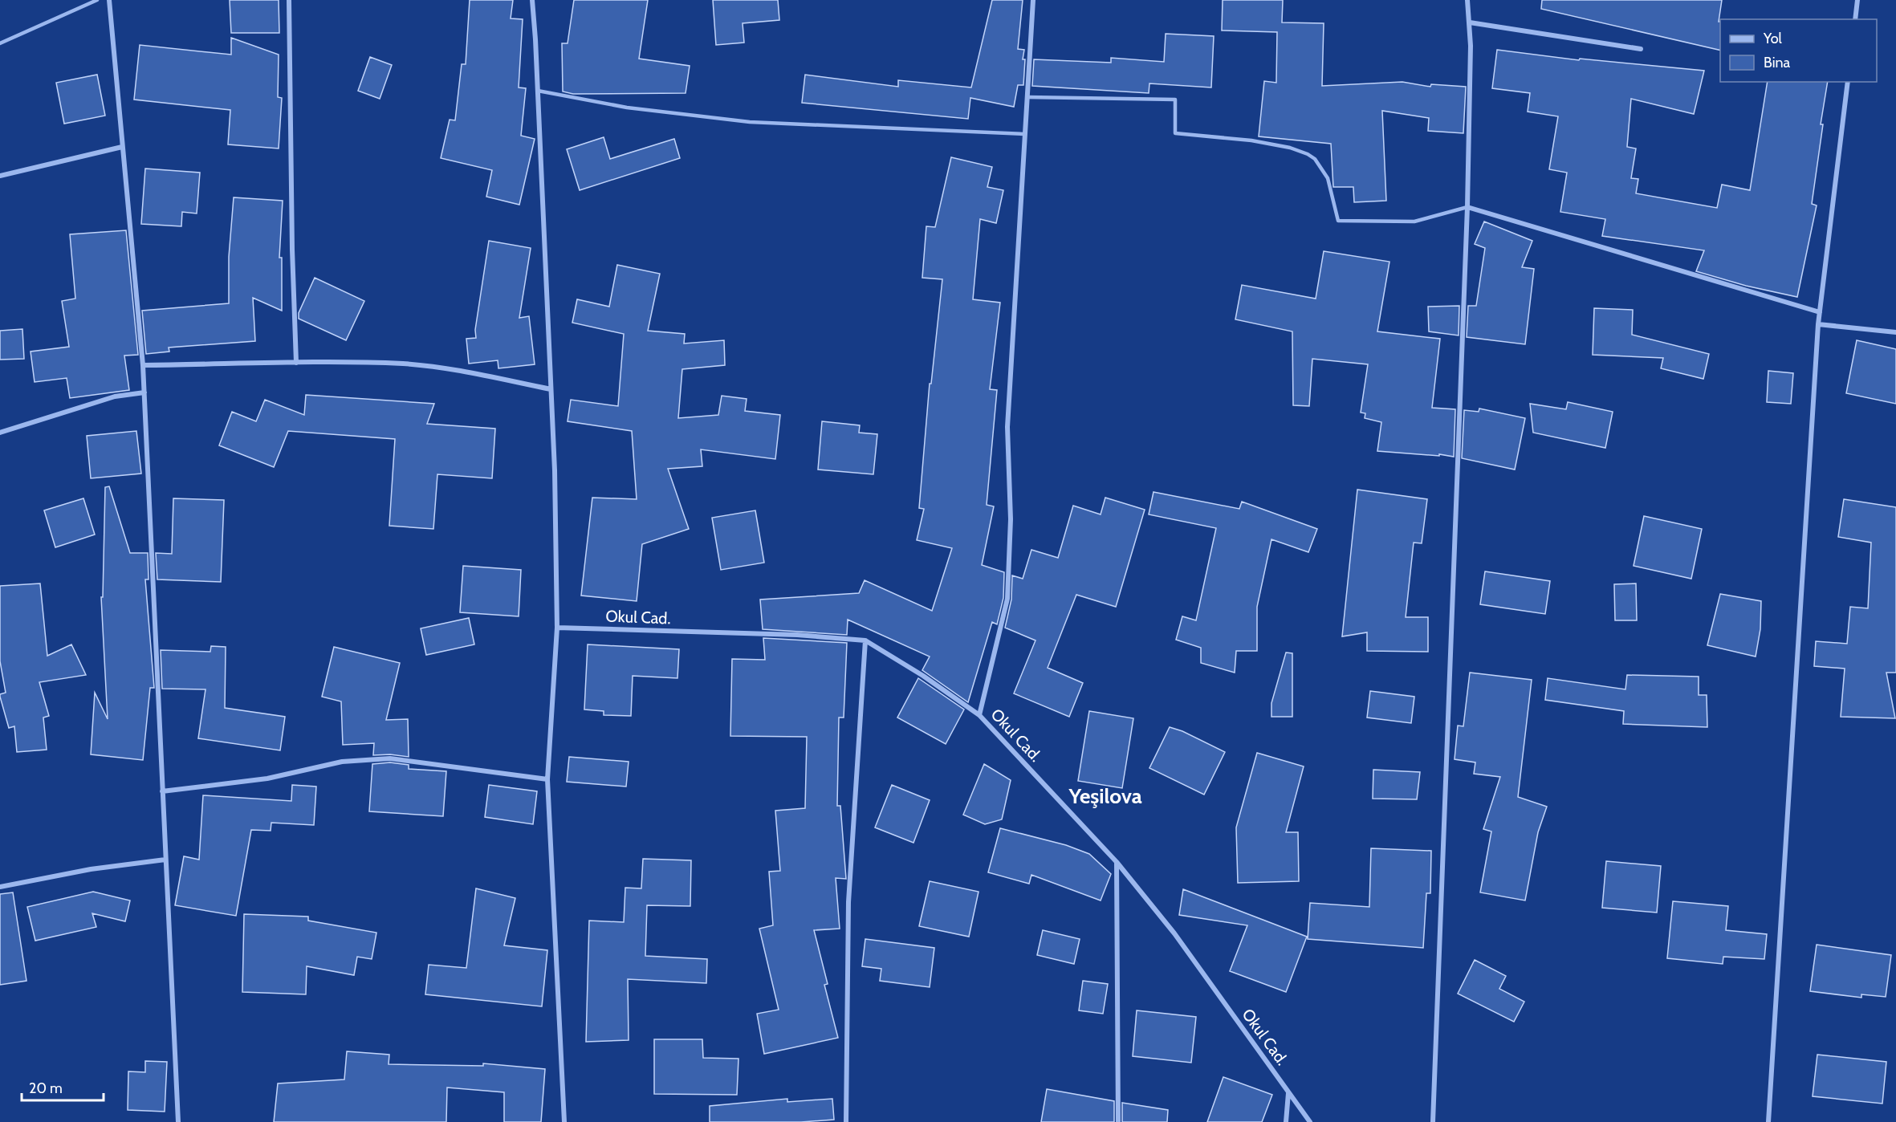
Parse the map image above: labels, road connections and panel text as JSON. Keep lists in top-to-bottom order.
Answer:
{
  "streets": {
    "street": ["Okul Cad."]
  },
  "districts": ["Yeşilova"],
  "legend": ["Yol", "Bina"],
  "scale_bar": "20 m"
}
